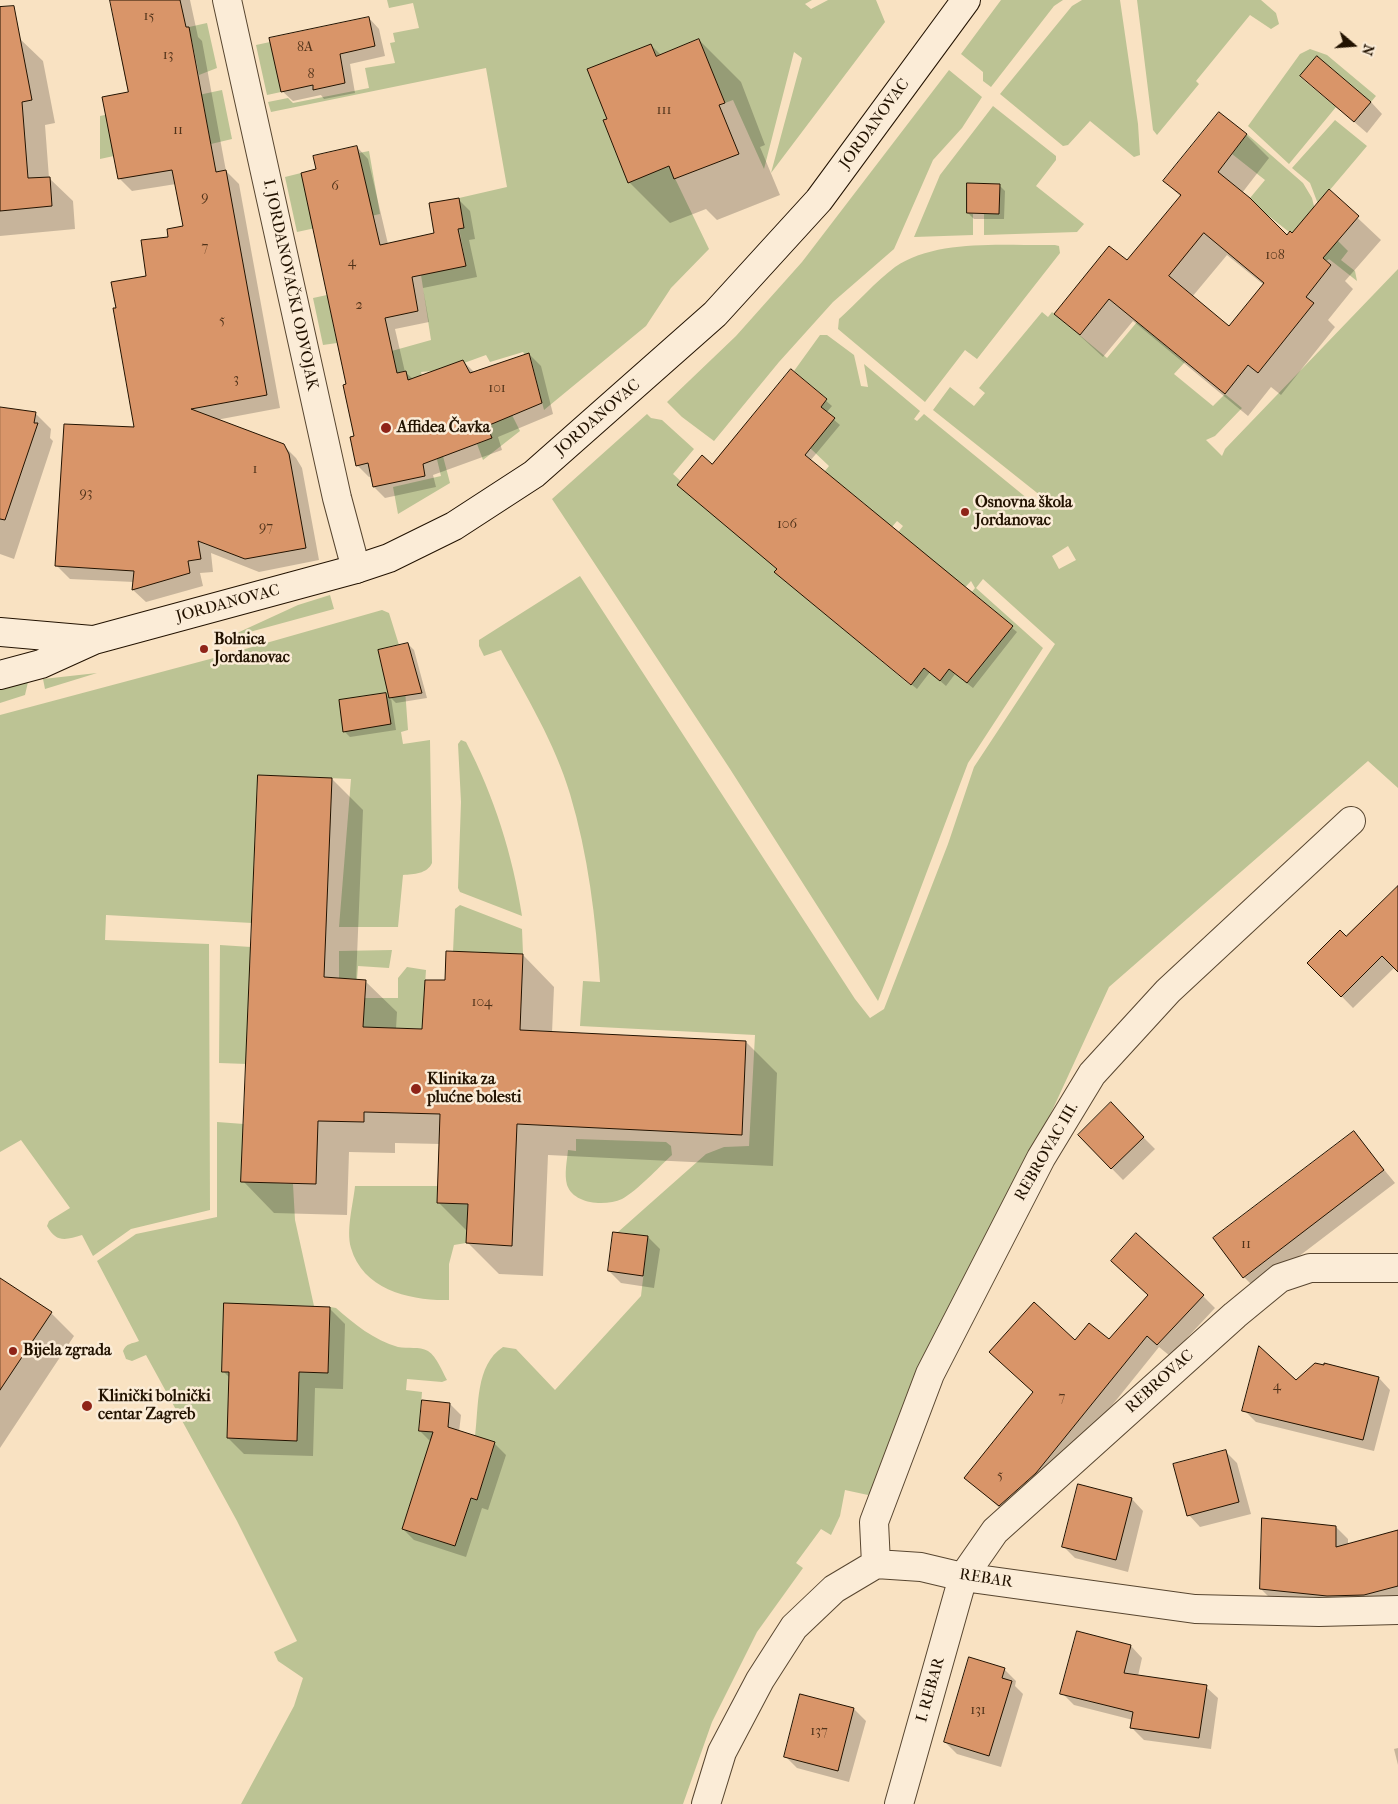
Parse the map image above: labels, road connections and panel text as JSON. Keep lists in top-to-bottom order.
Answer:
{
  "streets": {
    "street": [
      "JORDANOVAC",
      "I. JORDANOVAČKI ODVOJAK",
      "REBROVAC III.",
      "REBROVAC",
      "REBAR",
      "I. REBAR"
    ]
  },
  "crossings": [
    ["JORDANOVAC", "I. JORDANOVAČKI ODVOJAK"],
    ["REBROVAC III.", "REBAR"],
    ["REBROVAC", "REBAR"],
    ["REBROVAC", "I. REBAR"],
    ["REBAR", "I. REBAR"]
  ],
  "places": [
    "Affidea Čavka",
    "Osnovna škola Jordanovac",
    "Bolnica Jordanovac",
    "Klinika za plućne bolesti",
    "Bijela zgrada",
    "Klinički bolnički centar Zagreb"
  ],
  "house_numbers": [
    "15",
    "8A",
    "13",
    "8",
    "111",
    "11",
    "6",
    "9",
    "7",
    "108",
    "4",
    "2",
    "5",
    "3",
    "101",
    "1",
    "93",
    "106",
    "97",
    "104",
    "11",
    "4",
    "7",
    "5",
    "131",
    "137"
  ],
  "north": "right"
}
